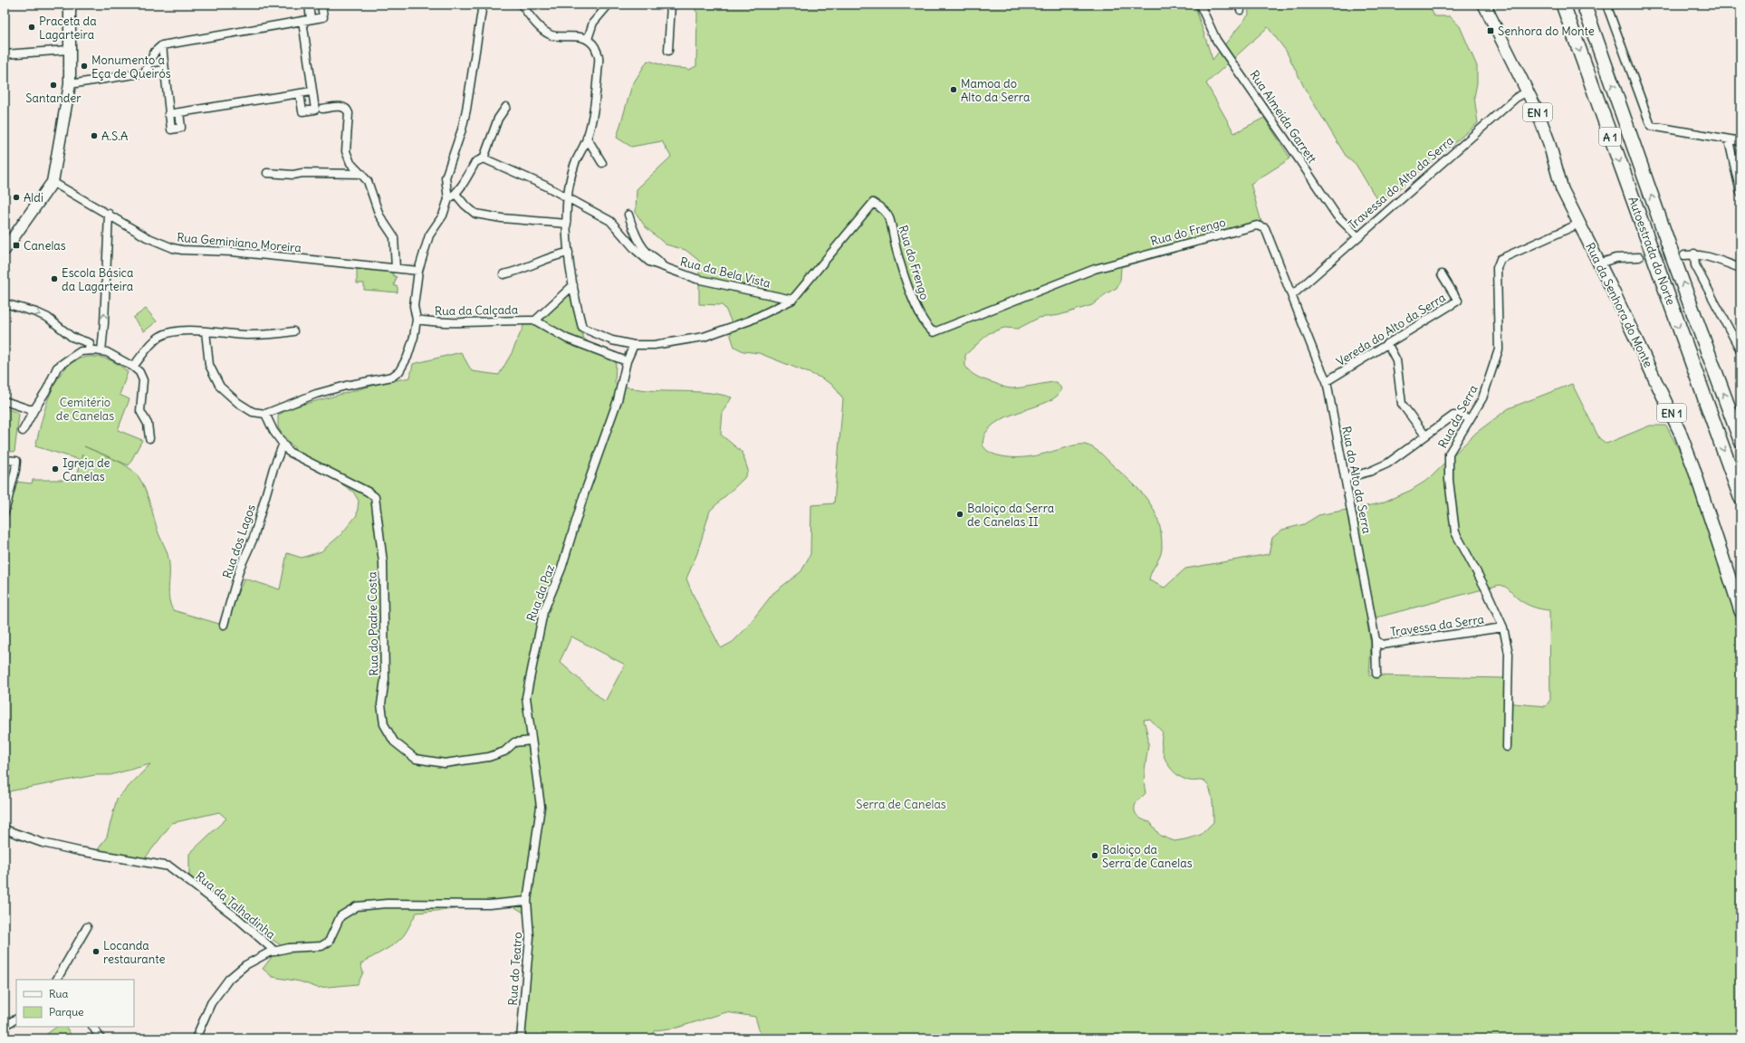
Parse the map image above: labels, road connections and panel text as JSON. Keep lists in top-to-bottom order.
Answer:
{
  "streets": {
    "highway": ["A 1", "Autoestrada do Norte"],
    "main road": ["EN 1", "Rua da Senhora do Monte"],
    "street": [
      "Rua Almeida Garrett",
      "Travessa do Alto da Serra",
      "Rua do Frengo",
      "Rua Geminiano Moreira",
      "Rua da Bela Vista",
      "Rua da Calçada",
      "Vereda do Alto da Serra",
      "Rua da Serra",
      "Rua do Alto da Serra",
      "Rua dos Lagos",
      "Rua da Paz",
      "Rua do Padre Costa",
      "Travessa da Serra",
      "Rua da Talhadinha",
      "Rua do Teatro"
    ]
  },
  "crossings": [
    ["Rua Almeida Garrett", "Travessa do Alto da Serra"],
    ["Travessa do Alto da Serra", "Rua do Frengo"],
    ["Travessa do Alto da Serra", "Rua da Senhora do Monte"],
    ["Travessa do Alto da Serra", "Rua do Alto da Serra"],
    ["Rua do Frengo", "Rua da Bela Vista"],
    ["Rua do Frengo", "Rua do Alto da Serra"],
    ["Rua do Frengo", "Rua da Paz"],
    ["Rua da Senhora do Monte", "Rua da Serra"],
    ["Vereda do Alto da Serra", "Rua do Alto da Serra"],
    ["Rua da Serra", "Travessa da Serra"],
    ["Rua do Alto da Serra", "Travessa da Serra"],
    ["Rua dos Lagos", "Rua do Padre Costa"],
    ["Rua da Paz", "Rua do Padre Costa"],
    ["Rua da Paz", "Rua da Talhadinha"],
    ["Rua da Paz", "Rua do Teatro"],
    ["Rua da Talhadinha", "Rua do Teatro"]
  ],
  "parks": ["Cemitério de Canelas", "Serra de Canelas"],
  "places": {
    "other": [
      "Praceta da Lagarteira",
      "Monumento a Eça de Queirós",
      "Santander",
      "Mamoa do Alto da Serra",
      "A.S.A",
      "Aldi",
      "Escola Básica da Lagarteira",
      "Igreja de Canelas",
      "Baloiço da Serra de Canelas II",
      "Baloiço da Serra de Canelas",
      "Locanda restaurante"
    ],
    "transit": ["Senhora do Monte", "Canelas"]
  },
  "legend": ["Rua", "Parque"]
}
